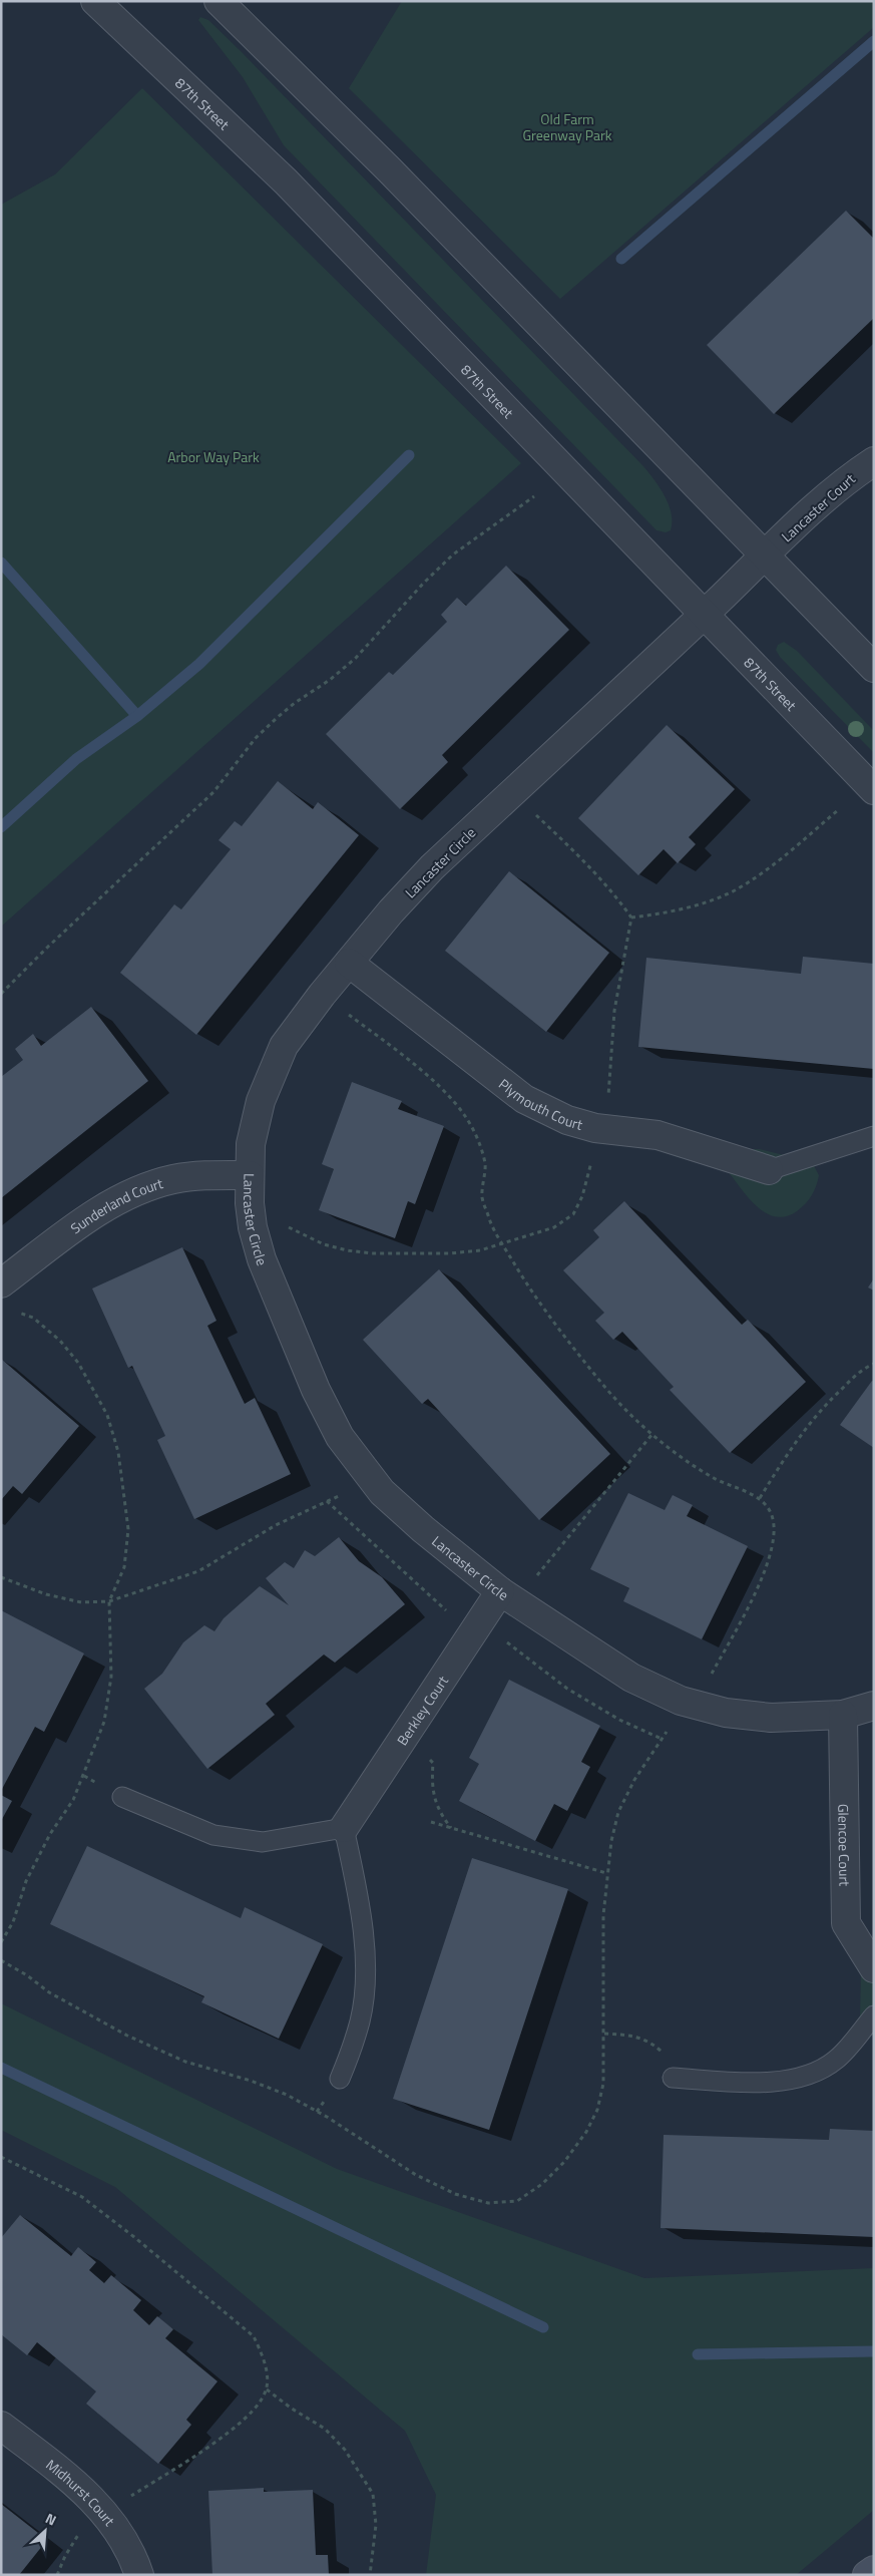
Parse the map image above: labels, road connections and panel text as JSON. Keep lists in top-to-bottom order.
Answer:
{
  "streets": {
    "street": [
      "87th Street",
      "Lancaster Court",
      "Lancaster Circle",
      "Plymouth Court",
      "Sunderland Court",
      "Berkley Court",
      "Glencoe Court",
      "Midhurst Court"
    ]
  },
  "crossings": [
    ["87th Street", "Lancaster Circle"],
    ["Lancaster Court", "Lancaster Circle"],
    ["Lancaster Circle", "Plymouth Court"],
    ["Lancaster Circle", "Sunderland Court"],
    ["Lancaster Circle", "Berkley Court"],
    ["Lancaster Circle", "Glencoe Court"]
  ],
  "parks": ["Old Farm Greenway Park", "Arbor Way Park"],
  "north": "top right"
}
